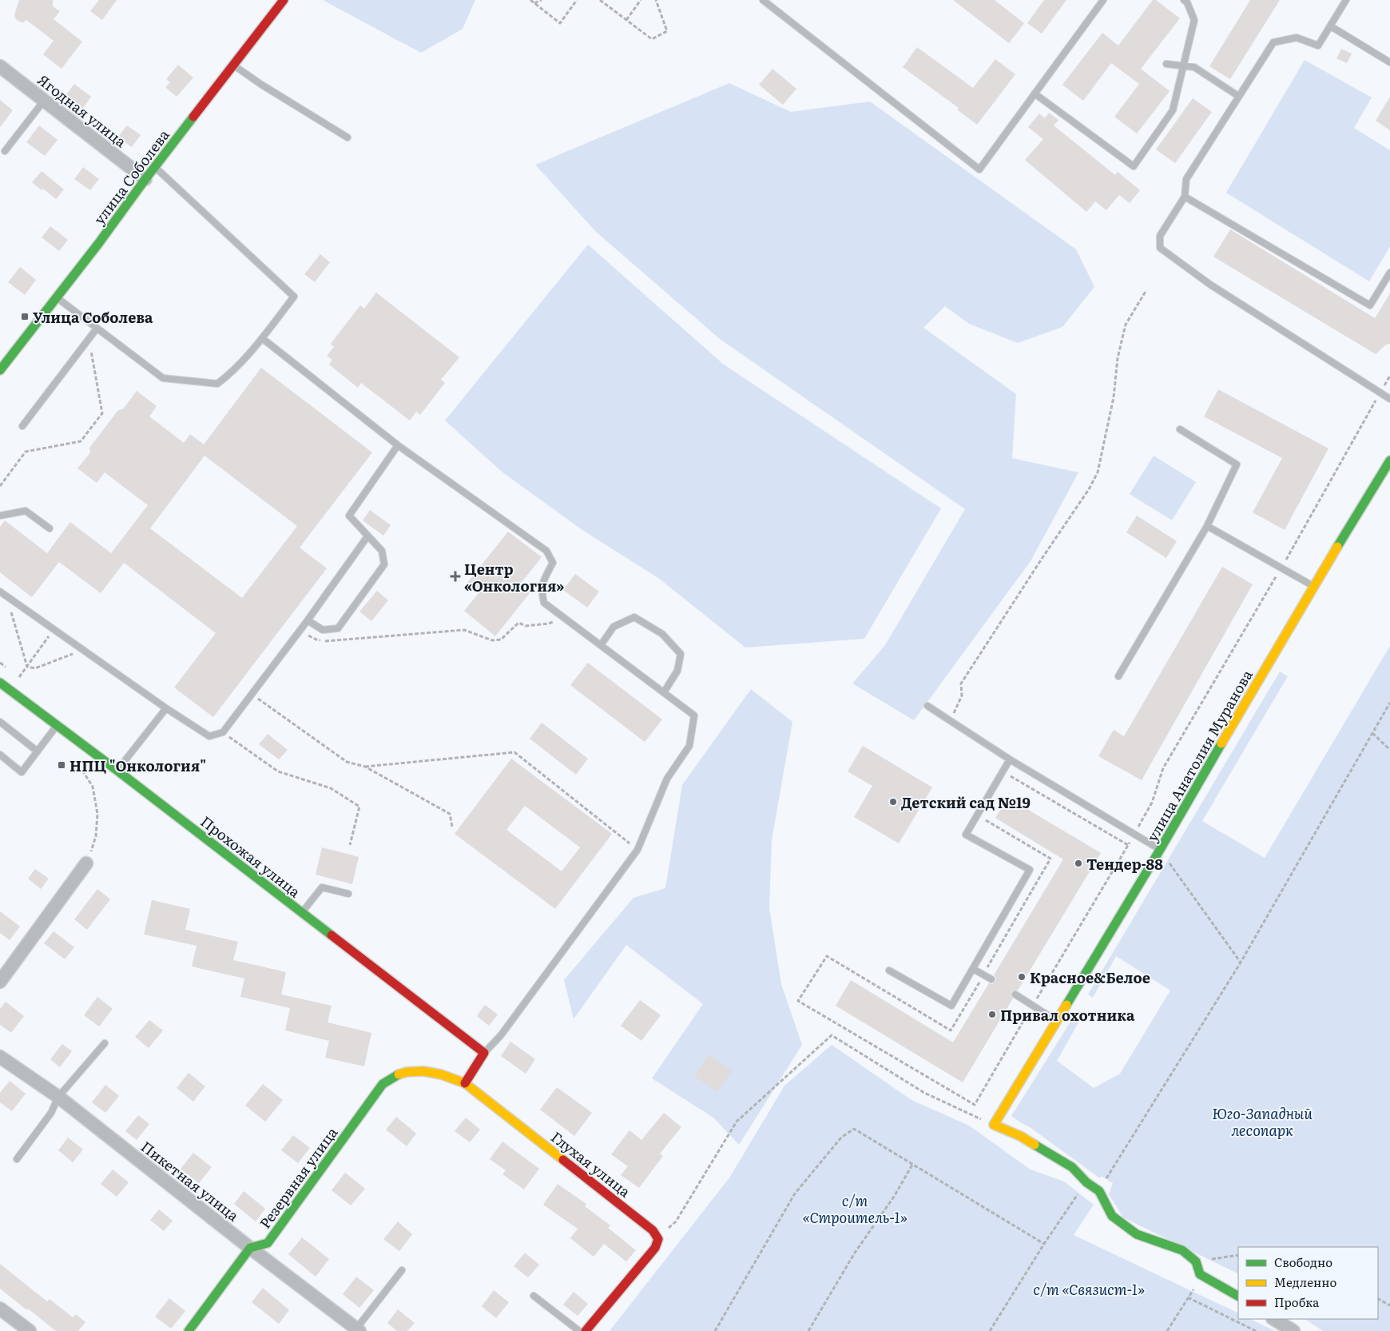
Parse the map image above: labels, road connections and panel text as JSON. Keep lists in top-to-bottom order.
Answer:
{
  "streets": {
    "street": [
      "Ягодная улица",
      "улица Соболева",
      "улица Анатолия Муранова",
      "Прохожая улица",
      "Глухая улица",
      "Резервная улица",
      "Пикетная улица"
    ]
  },
  "crossings": [
    ["Ягодная улица", "улица Соболева"],
    ["Глухая улица", "Резервная улица"],
    ["Резервная улица", "Пикетная улица"]
  ],
  "parks": ["Юго-Западный лесопарк", "с/т «Строитель-1»", "с/т «Связист-1»"],
  "places": {
    "transit": ["Улица Соболева", "НПЦ \"Онкология\""],
    "health": ["Центр «Онкология»"],
    "other": [
      "Детский сад №19",
      "Тендер-88",
      "Красное&Белое",
      "Привал охотника"
    ]
  },
  "legend": ["Свободно", "Медленно", "Пробка"]
}
